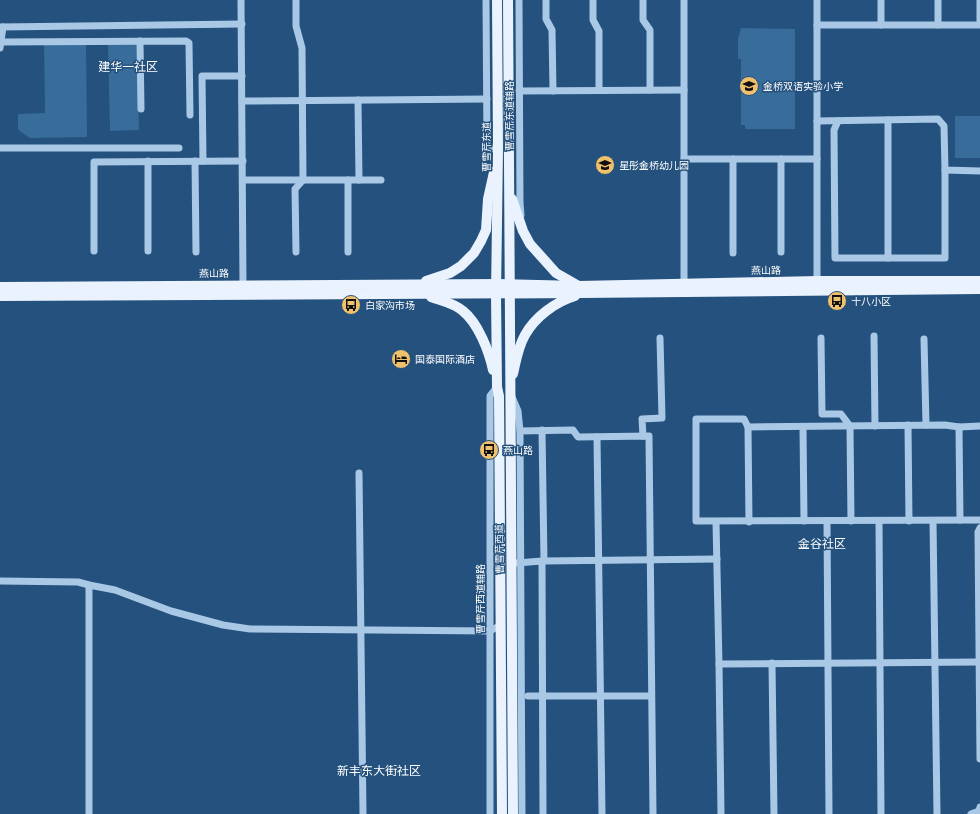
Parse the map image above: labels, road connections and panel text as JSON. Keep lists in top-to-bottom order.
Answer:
{
  "streets": {
    "main road": ["曹雪芹东道", "燕山路", "曹雪芹西道"],
    "street": ["曹雪芹东道辅路", "曹雪芹西道辅路"]
  },
  "crossings": [
    ["曹雪芹东道", "燕山路"],
    ["曹雪芹东道", "曹雪芹西道"],
    ["燕山路", "曹雪芹西道"],
    ["曹雪芹西道", "曹雪芹西道辅路"]
  ],
  "districts": ["建华一社区", "金谷社区", "新丰东大街社区"],
  "places": {
    "school or university": ["金桥双语实验小学", "星彤金桥幼儿园"],
    "bus stop": ["十八小区", "白家沟市场", "燕山路"],
    "hotel": ["国泰国际酒店"]
  }
}
